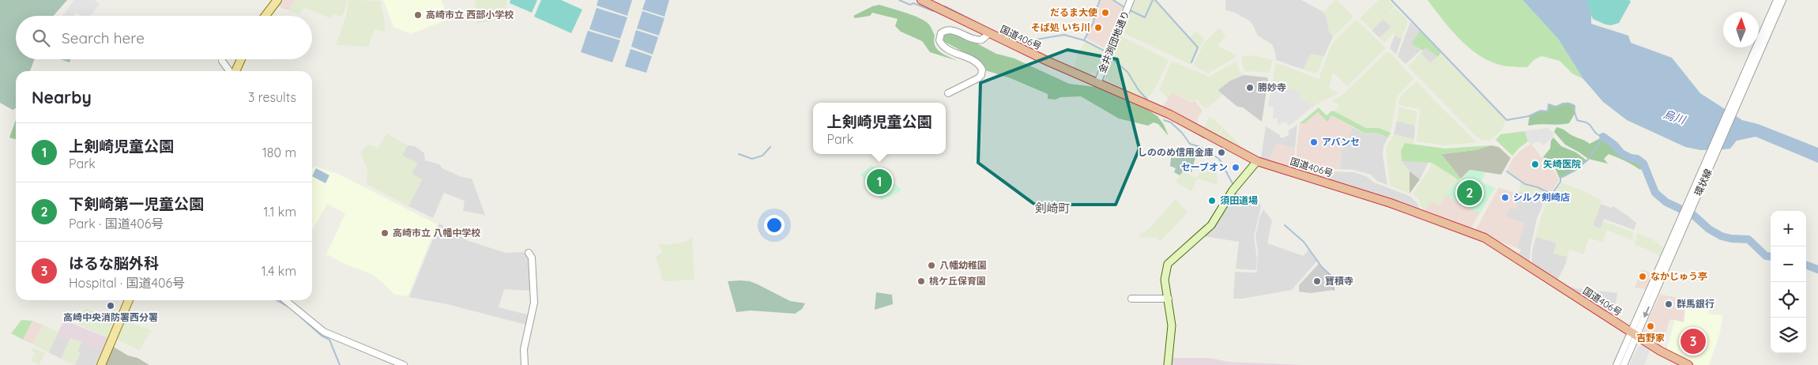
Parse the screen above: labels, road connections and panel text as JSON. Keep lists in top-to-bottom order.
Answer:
{
  "streets": {
    "highway": ["国道406号"],
    "street": ["金井渕団地通り"]
  },
  "crossings": [
    ["国道406号", "金井渕団地通り"]
  ],
  "districts": ["剣崎町"],
  "water": ["烏川"],
  "places": [
    "だるま大使",
    "高崎市立 西部小学校",
    "そば処 いち川",
    "勝妙寺",
    "アバンセ",
    "しののめ信用金庫",
    "矢崎医院",
    "セーブオン",
    "シルク剣崎店",
    "須田道場",
    "高崎市立 八幡中学校",
    "八幡幼稚園",
    "なかじゅう亭",
    "桃ケ丘保育園",
    "寶積寺",
    "群馬銀行",
    "高崎中央消防署西分署",
    "吉野家"
  ],
  "north": "top",
  "page": {
    "search": "Search here",
    "heading": ["Nearby", "3 results"],
    "popup": ["上剣崎児童公園", "Park"],
    "list": [
      {
        "mark": "1",
        "name": "上剣崎児童公園",
        "note": "Park",
        "value": "180 m"
      },
      {
        "mark": "2",
        "name": "下剣崎第一児童公園",
        "note": "Park · 国道406号",
        "value": "1.1 km"
      },
      {
        "mark": "3",
        "name": "はるな脳外科",
        "note": "Hospital · 国道406号",
        "value": "1.4 km"
      }
    ],
    "pins": ["1", "2", "3"],
    "map_buttons": ["+", "−"]
  }
}
